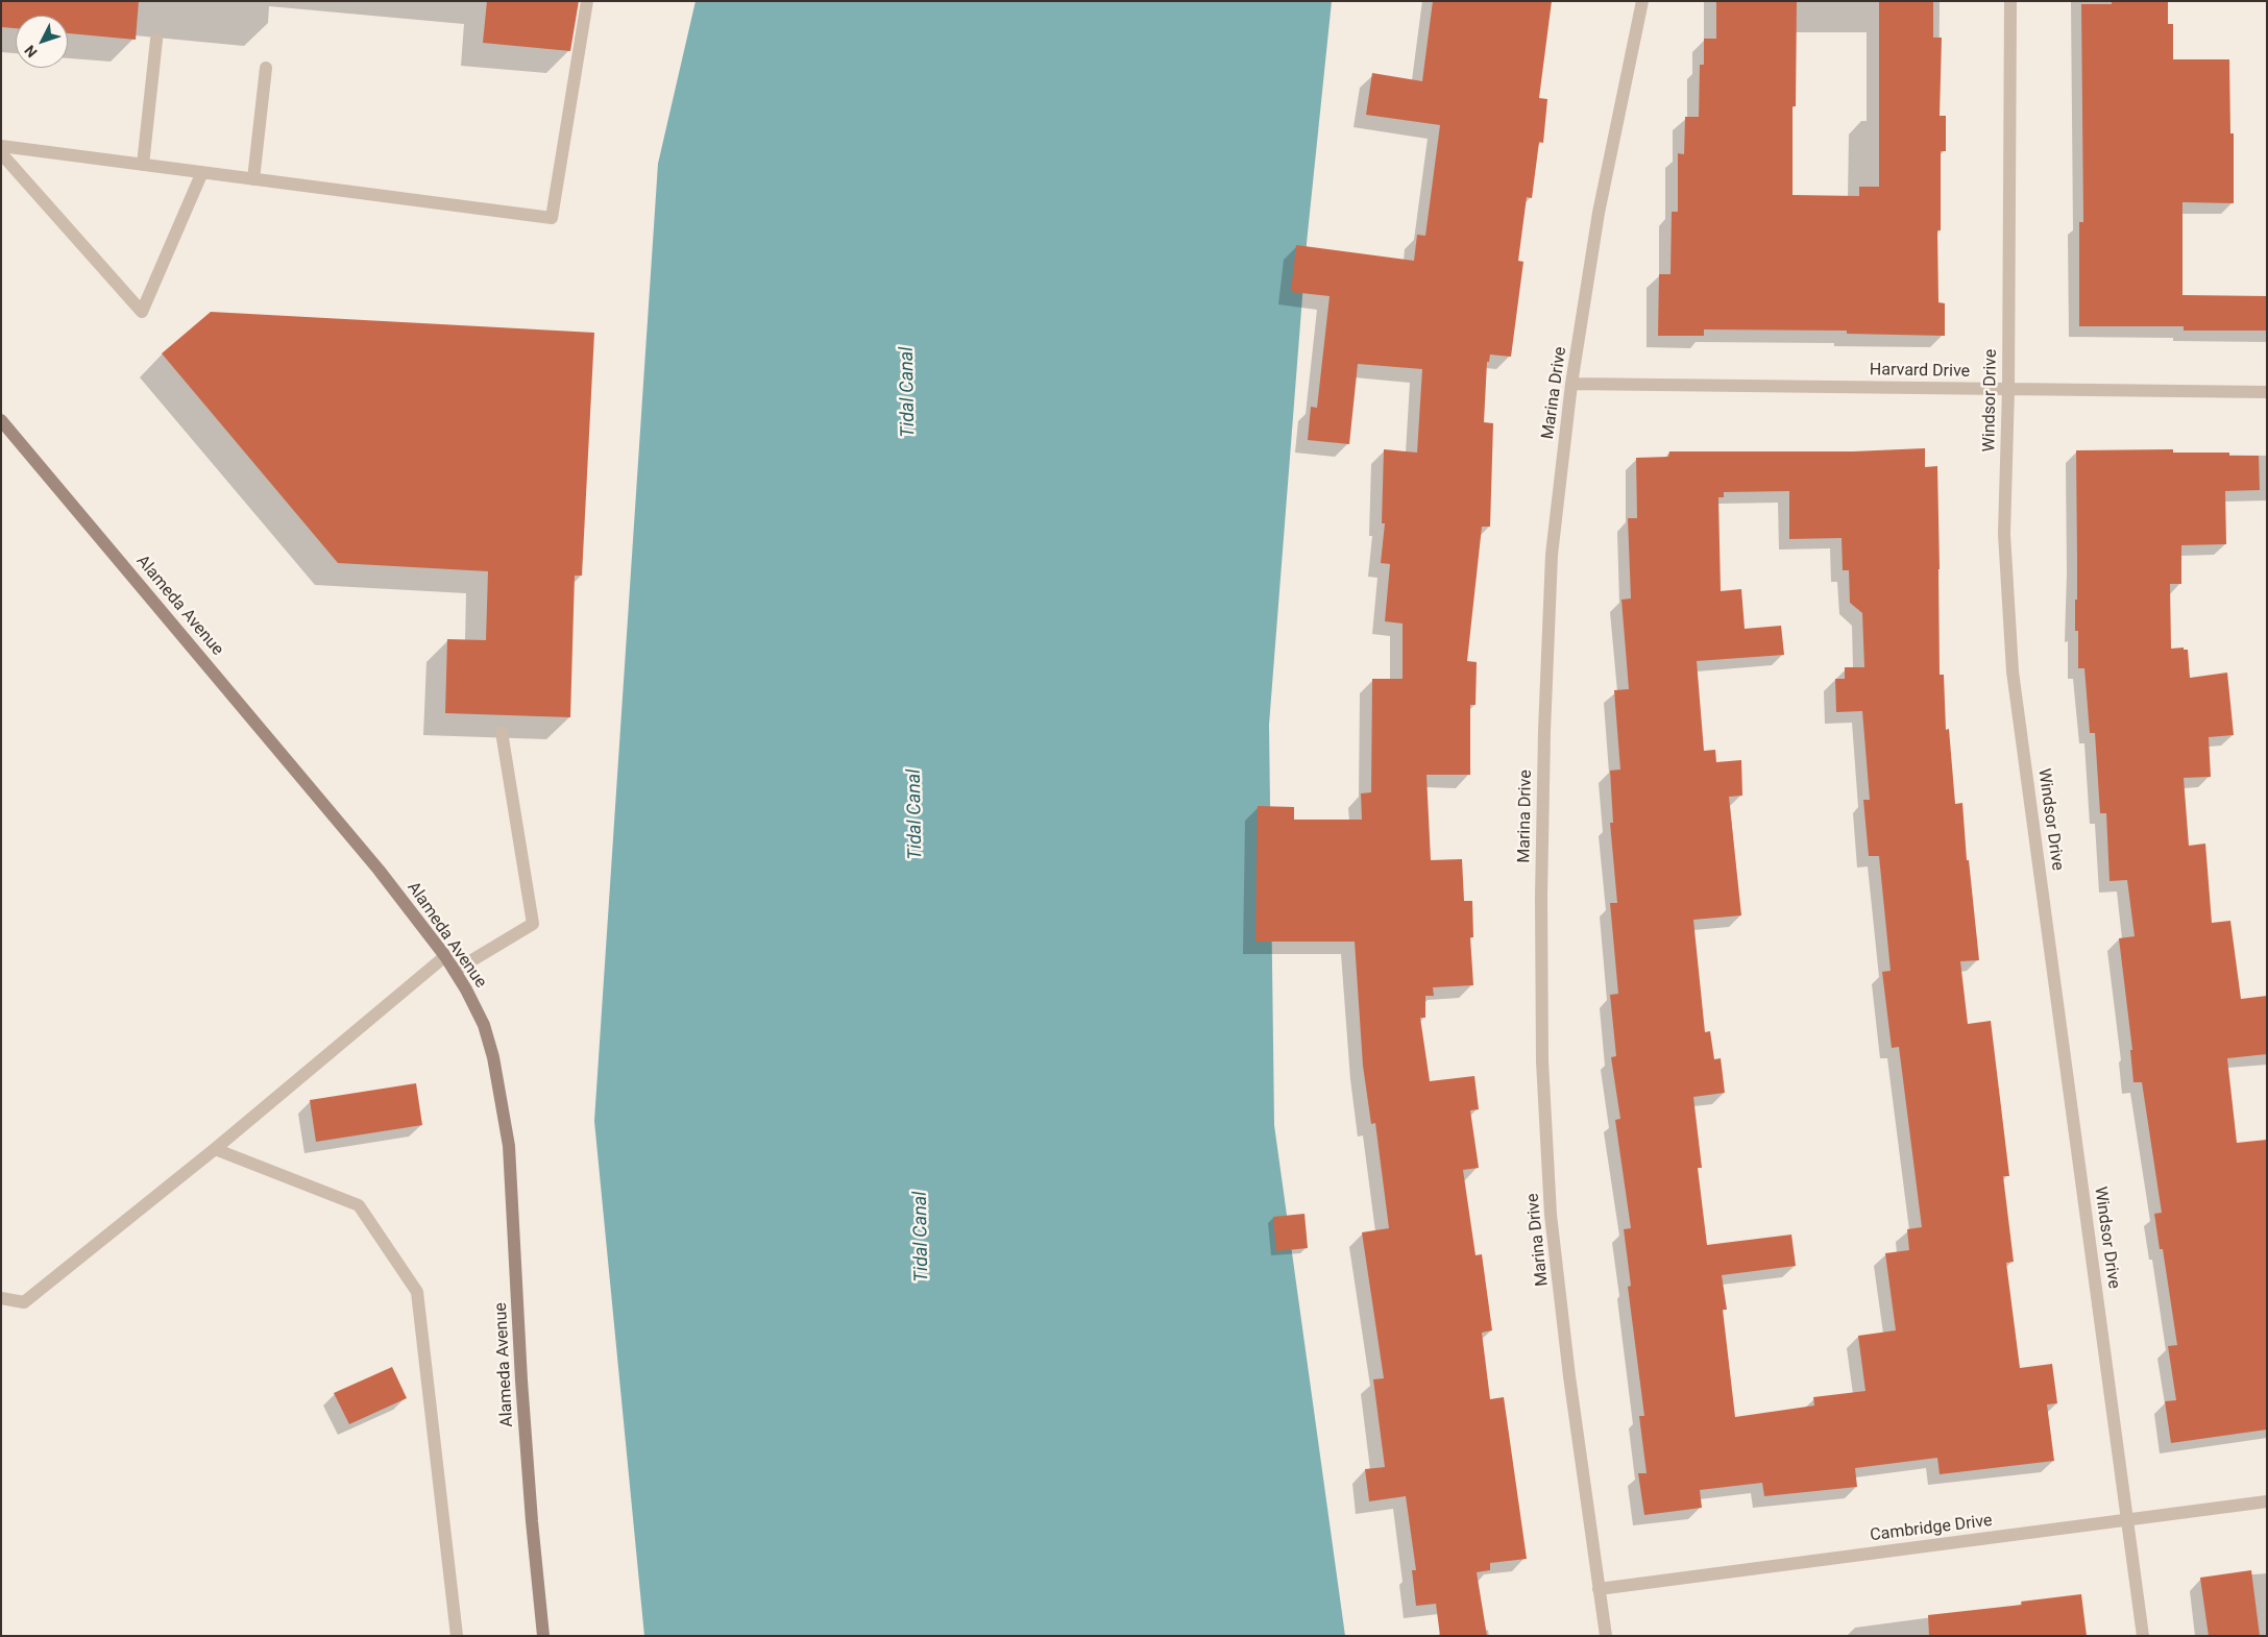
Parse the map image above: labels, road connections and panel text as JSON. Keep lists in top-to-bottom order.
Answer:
{
  "streets": {
    "street": [
      "Harvard Drive",
      "Marina Drive",
      "Windsor Drive",
      "Alameda Avenue",
      "Cambridge Drive"
    ]
  },
  "crossings": [
    ["Harvard Drive", "Marina Drive"],
    ["Harvard Drive", "Windsor Drive"],
    ["Marina Drive", "Cambridge Drive"],
    ["Windsor Drive", "Cambridge Drive"]
  ],
  "water": ["Tidal Canal"],
  "north": "bottom left"
}
